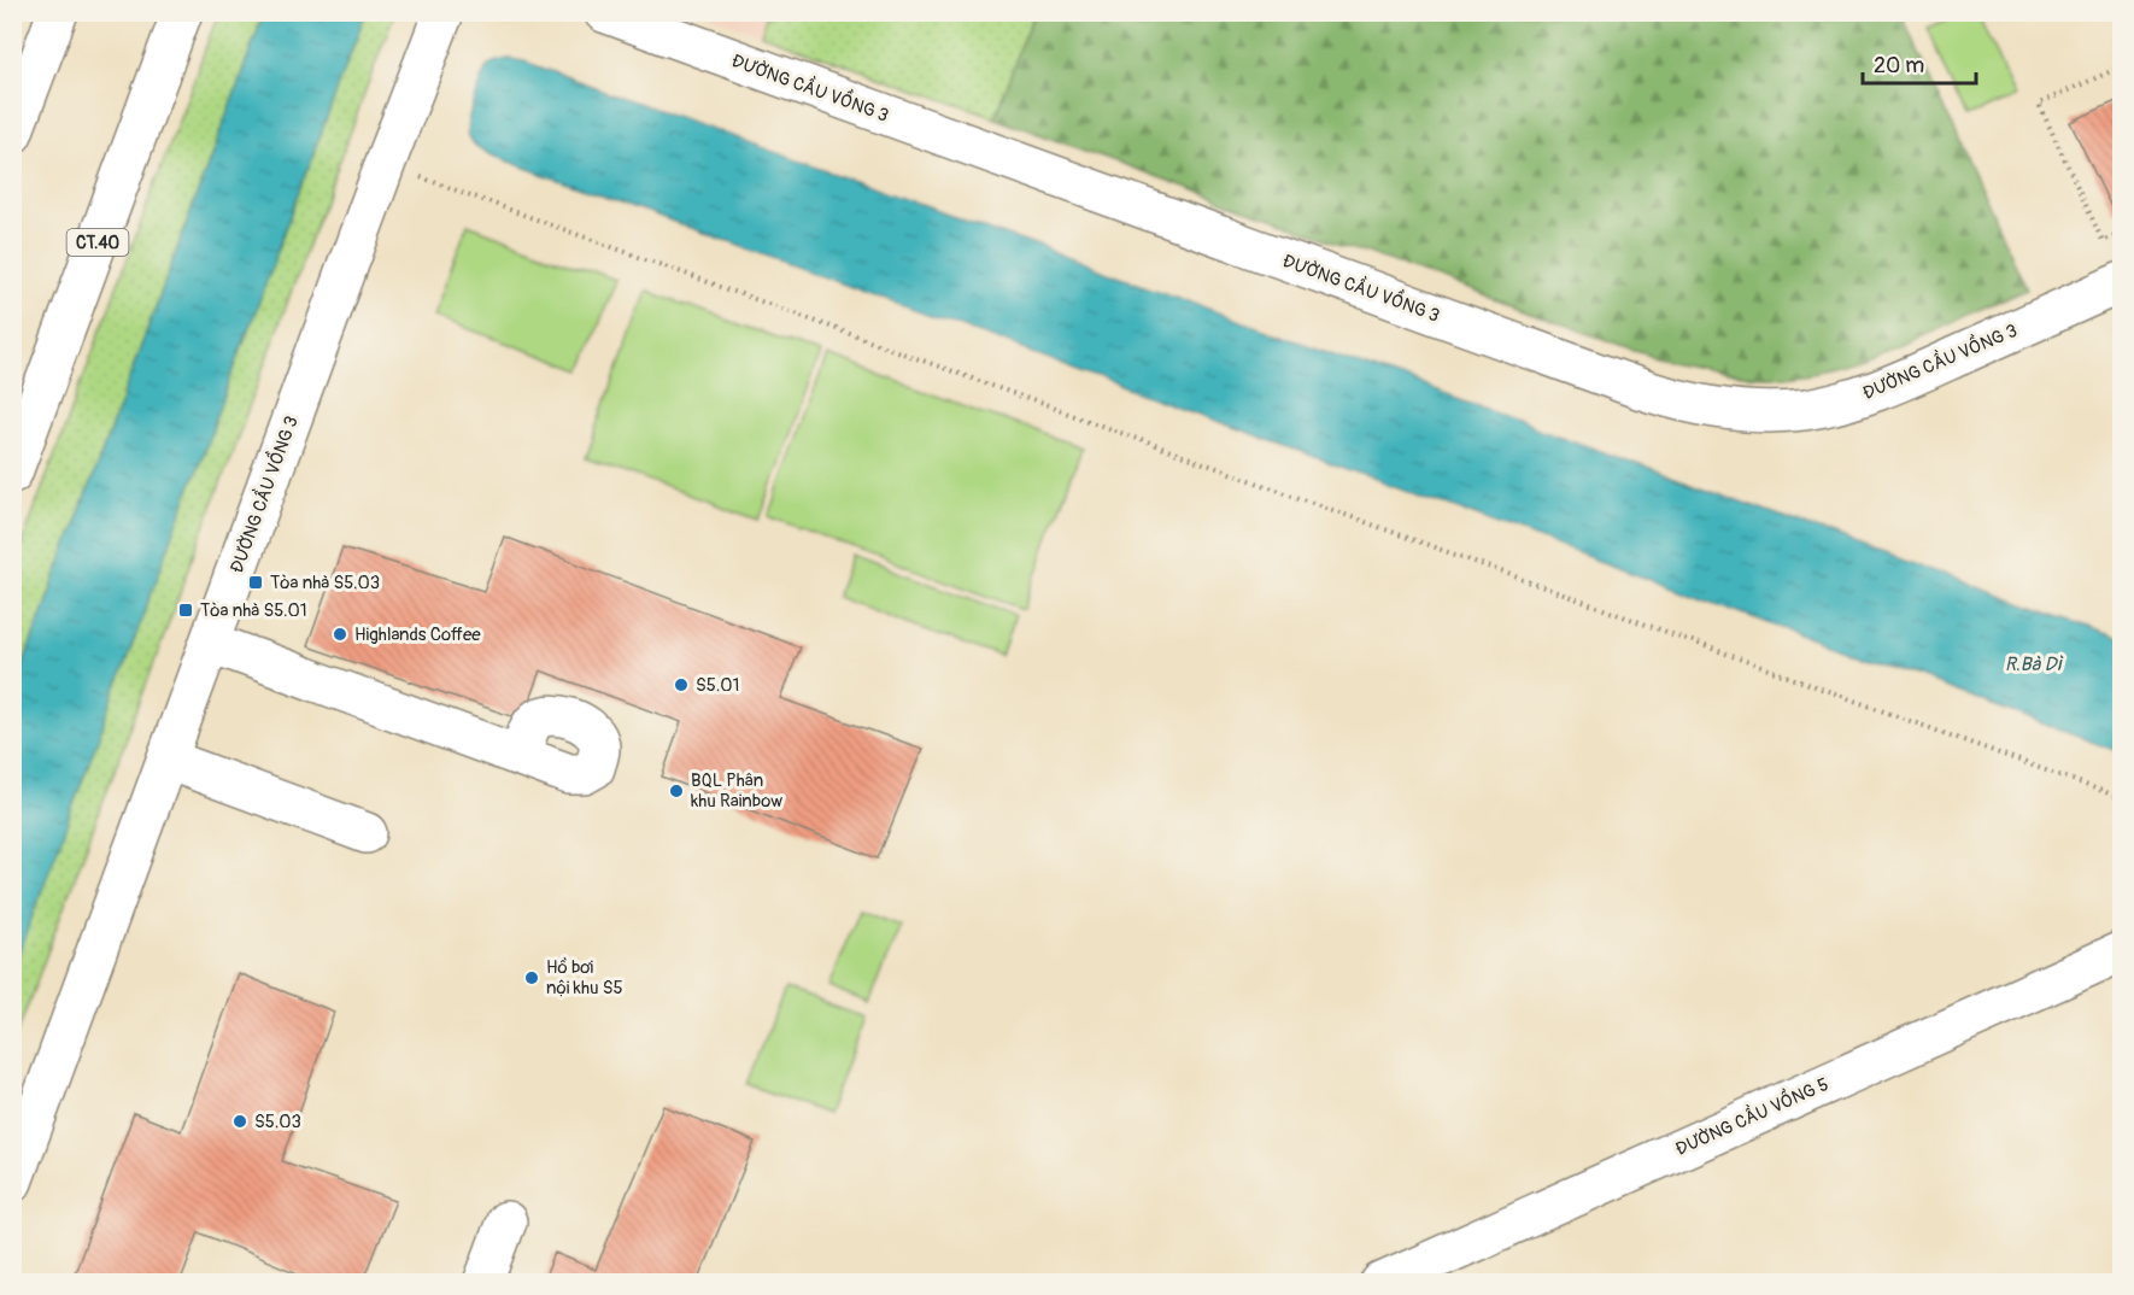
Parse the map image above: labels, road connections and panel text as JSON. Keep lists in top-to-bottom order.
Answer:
{
  "streets": {
    "main road": ["ĐƯỜNG CẦU VỒNG 3", "CT.40", "ĐƯỜNG CẦU VỒNG 5"]
  },
  "water": ["R.Bà Dì"],
  "places": {
    "transit": ["Tòa nhà S5.03", "Tòa nhà S5.01"],
    "other": [
      "Highlands Coffee",
      "S5.01",
      "BQL Phân khu Rainbow",
      "Hồ bơi nội khu S5",
      "S5.03"
    ]
  },
  "scale_bar": "20 m"
}
